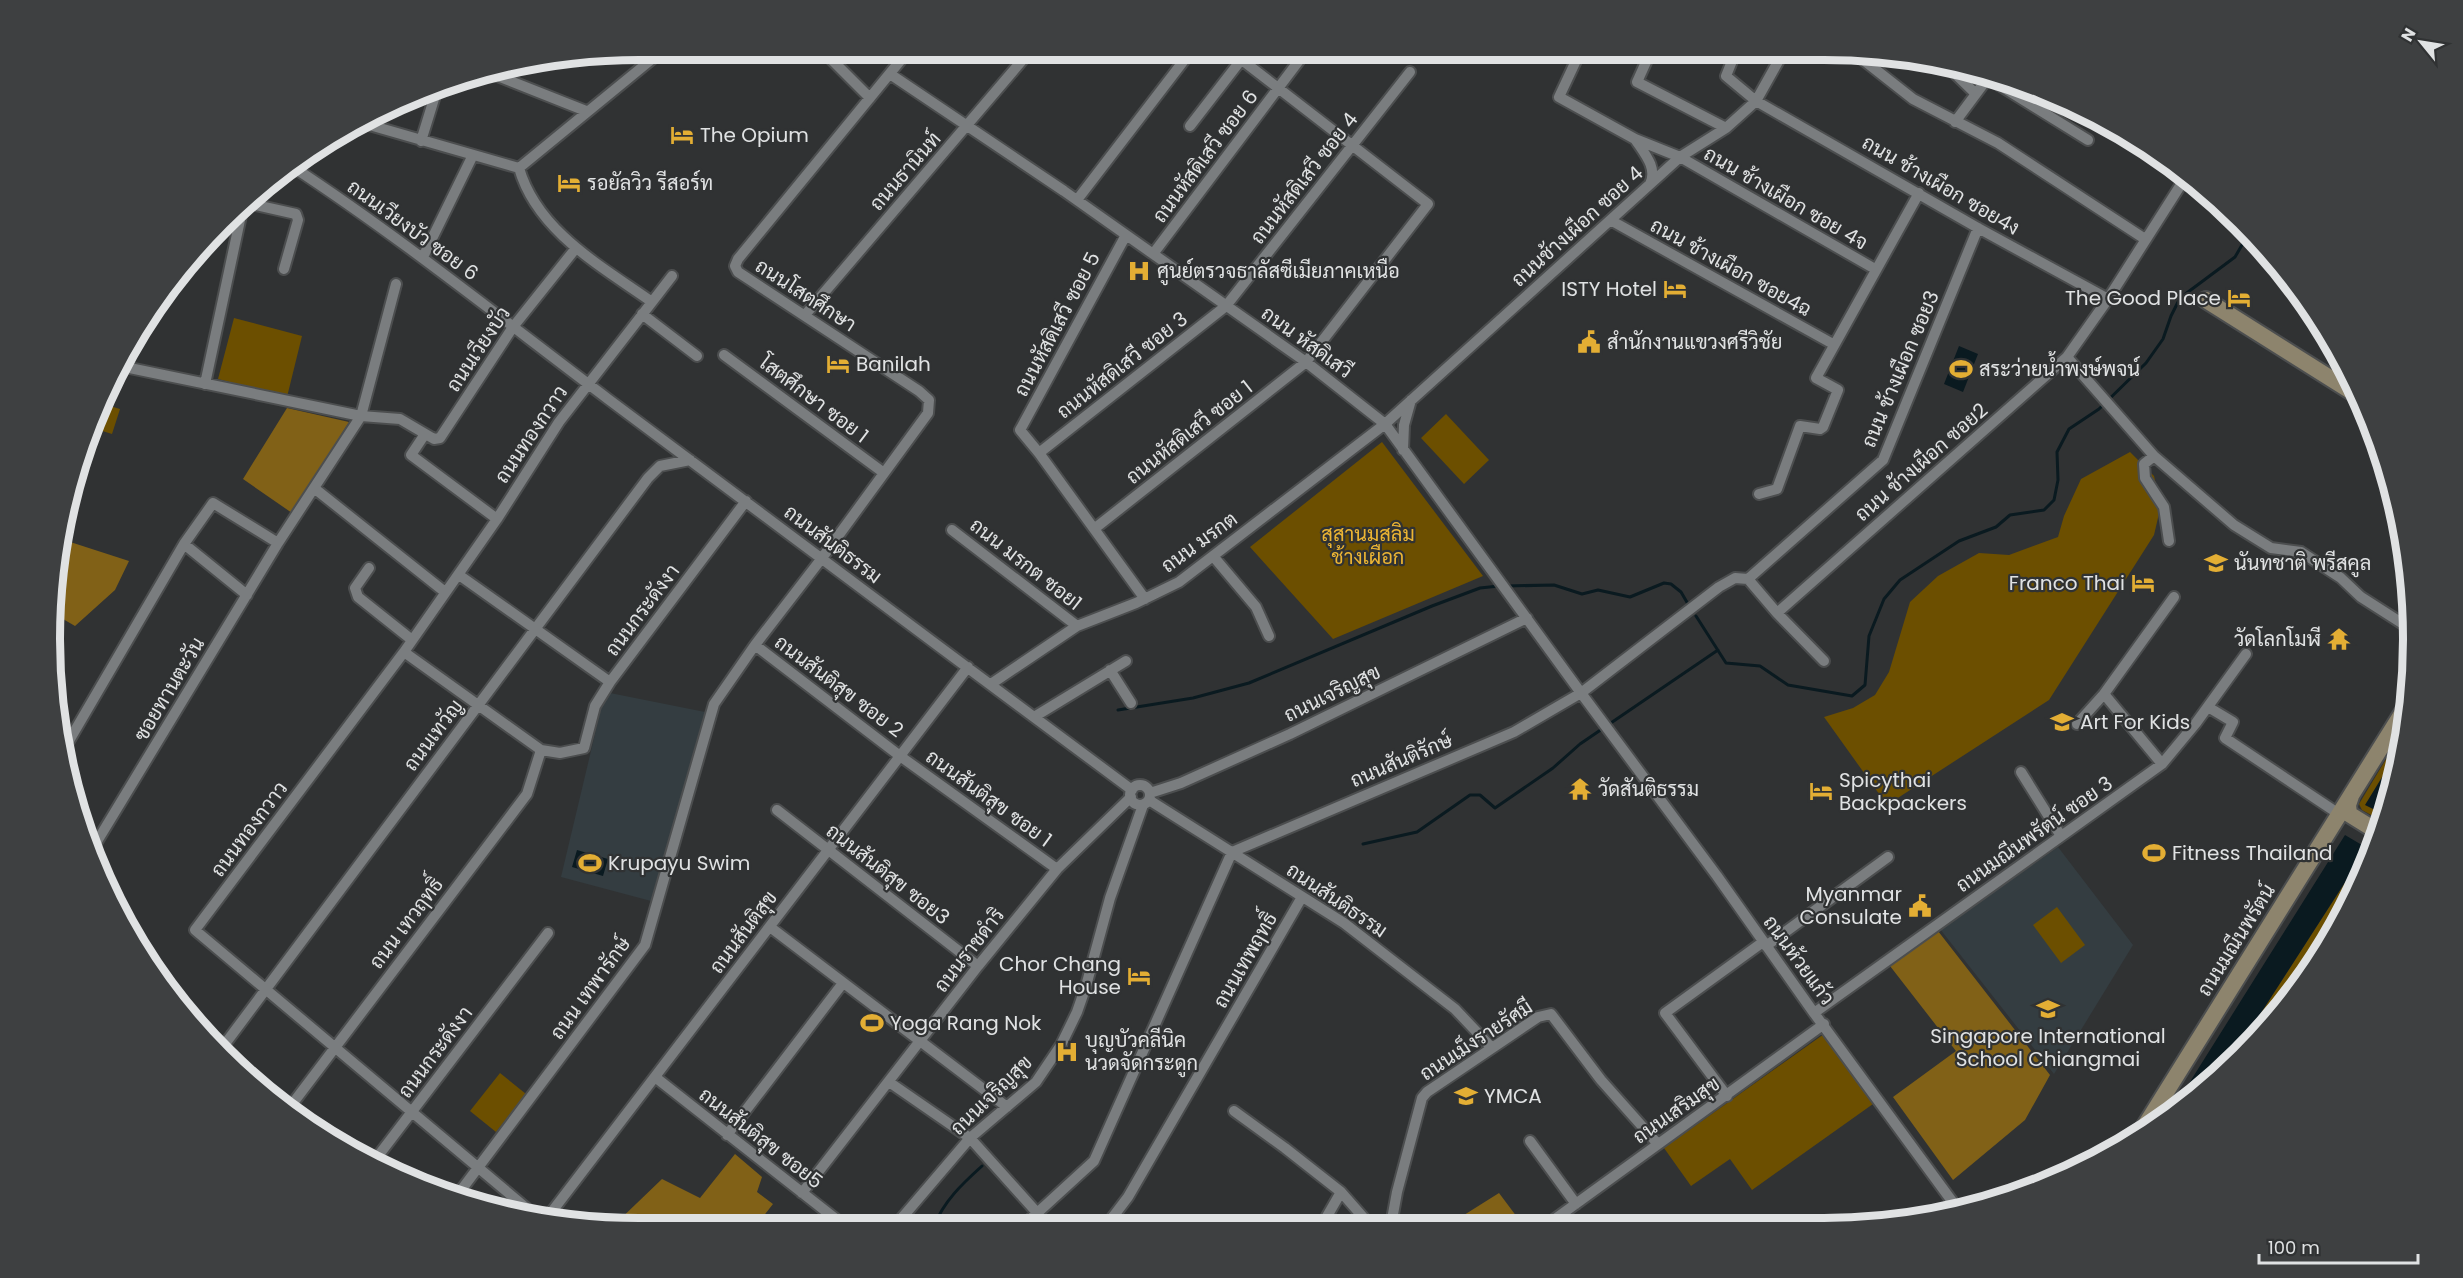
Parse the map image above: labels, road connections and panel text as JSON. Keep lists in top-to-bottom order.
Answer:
{
  "streets": {
    "main road": ["ถนนมณีนพรัตน์"],
    "street": [
      "ถนนหัสดิเสวี ซอย 6",
      "ถนนธานินท์",
      "ถนนหัสดิเสวี ซอย 4",
      "ถนน ช้างเผือก ซอย4ง",
      "ถนน ช้างเผือก ซอย 4จ",
      "ถนนช้างเผือก ซอย 4",
      "ถนนเวียงบัว ซอย 6",
      "ถนน ช้างเผือก ซอย4ฉ",
      "ถนนโสตศึกษา",
      "ถนนหัสดิเสวี ซอย 5",
      "ถนน หัสดิเสวี",
      "ถนนเวียงบัว",
      "ถนนหัสดิเสวี ซอย 3",
      "ถนน ช้างเผือก ซอย3",
      "โสตศึกษา ซอย 1",
      "ถนนหัสดิเสวี ซอย 1",
      "ถนนทองกวาว",
      "ถนน ช้างเผือก ซอย2",
      "ถนน มรกต",
      "ถนนสันติธรรม",
      "ถนน มรกต ซอย1",
      "ถนนกระดังงา",
      "ถนนสันติสุข ซอย 2",
      "ซอยทานตะวัน",
      "ถนนเจริญสุข",
      "ถนนเทวัญ",
      "ถนนสันติรักษ์",
      "ถนนสันติสุข ซอย 1",
      "ถนนมณีนพรัตน์ ซอย 3",
      "ถนนสันติสุข ซอย3",
      "ถนน เทวฤทธิ์",
      "ถนนสันติสุข",
      "ถนนราชดำริ",
      "ถนนเทพฤทธิ์",
      "ถนนห้วยแก้ว",
      "ถนน เทพารักษ์",
      "ถนนเม็งรายรัศมี",
      "ถนนเสริมสุข",
      "ถนนสันติสุข ซอย5"
    ]
  },
  "crossings": [
    ["ถนนหัสดิเสวี ซอย 6", "ถนน หัสดิเสวี"],
    ["ถนนธานินท์", "ถนนโสตศึกษา"],
    ["ถนนธานินท์", "ถนน หัสดิเสวี"],
    ["ถนนหัสดิเสวี ซอย 4", "ถนน หัสดิเสวี"],
    ["ถนนหัสดิเสวี ซอย 4", "ถนนหัสดิเสวี ซอย 3"],
    ["ถนนหัสดิเสวี ซอย 4", "ถนนหัสดิเสวี ซอย 1"],
    ["ถนน ช้างเผือก ซอย4ง", "ถนนช้างเผือก ซอย 4"],
    ["ถนน ช้างเผือก ซอย4ง", "ถนน ช้างเผือก ซอย3"],
    ["ถนน ช้างเผือก ซอย4ง", "ถนน ช้างเผือก ซอย2"],
    ["ถนน ช้างเผือก ซอย 4จ", "ถนนช้างเผือก ซอย 4"],
    ["ถนนช้างเผือก ซอย 4", "ถนน ช้างเผือก ซอย4ฉ"],
    ["ถนนช้างเผือก ซอย 4", "ถนน หัสดิเสวี"],
    ["ถนนช้างเผือก ซอย 4", "ถนน มรกต"],
    ["ถนนเวียงบัว ซอย 6", "ถนนเวียงบัว"],
    ["ถนนเวียงบัว ซอย 6", "ถนนสันติธรรม"],
    ["ถนนโสตศึกษา", "ถนน หัสดิเสวี"],
    ["ถนนโสตศึกษา", "โสตศึกษา ซอย 1"],
    ["ถนนโสตศึกษา", "ถนนสันติธรรม"],
    ["ถนนโสตศึกษา", "ถนน เทพารักษ์"],
    ["ถนนหัสดิเสวี ซอย 5", "ถนน หัสดิเสวี"],
    ["ถนนหัสดิเสวี ซอย 5", "ถนนหัสดิเสวี ซอย 3"],
    ["ถนน หัสดิเสวี", "ถนนหัสดิเสวี ซอย 3"],
    ["ถนน หัสดิเสวี", "ถนนหัสดิเสวี ซอย 1"],
    ["ถนน หัสดิเสวี", "ถนน มรกต"],
    ["ถนน หัสดิเสวี", "ถนนเจริญสุข"],
    ["ถนน หัสดิเสวี", "ถนนสันติรักษ์"],
    ["ถนน หัสดิเสวี", "ถนนห้วยแก้ว"],
    ["ถนนเวียงบัว", "ถนนสันติธรรม"],
    ["ถนนทองกวาว", "ถนนสันติธรรม"],
    ["ถนนทองกวาว", "ถนนกระดังงา"],
    ["ถนนทองกวาว", "ถนนเทวัญ"],
    ["ถนนทองกวาว", "ถนน เทวฤทธิ์"],
    ["ถนนทองกวาว", "ถนน เทพารักษ์"],
    ["ถนน มรกต", "ถนนสันติธรรม"],
    ["ถนน มรกต", "ถนน มรกต ซอย1"],
    ["ถนนสันติธรรม", "ถนนกระดังงา"],
    ["ถนนสันติธรรม", "ถนนเจริญสุข"],
    ["ถนนสันติธรรม", "ถนนเทวัญ"],
    ["ถนนสันติธรรม", "ถนนสันติรักษ์"],
    ["ถนนสันติธรรม", "ถนนสันติสุข"],
    ["ถนนสันติธรรม", "ถนนราชดำริ"],
    ["ถนนสันติธรรม", "ถนนเทพฤทธิ์"],
    ["ถนนสันติธรรม", "ถนน เทพารักษ์"],
    ["ถนนสันติธรรม", "ถนนเม็งรายรัศมี"],
    ["ถนนกระดังงา", "ถนน เทวฤทธิ์"],
    ["ถนนสันติสุข ซอย 2", "ถนนสันติสุข ซอย 1"],
    ["ถนนสันติสุข ซอย 2", "ถนนสันติสุข"],
    ["ถนนสันติสุข ซอย 2", "ถนน เทพารักษ์"],
    ["ถนนสันติสุข ซอย 1", "ถนนสันติสุข"],
    ["ถนนสันติสุข ซอย 1", "ถนนราชดำริ"],
    ["ถนนมณีนพรัตน์ ซอย 3", "ถนนห้วยแก้ว"],
    ["ถนนสันติสุข ซอย3", "ถนนสันติสุข"],
    ["ถนนสันติสุข ซอย3", "ถนนราชดำริ"],
    ["ถนนสันติสุข", "ถนนสันติสุข ซอย5"],
    ["ถนนราชดำริ", "ถนนสันติสุข ซอย5"],
    ["ถนนห้วยแก้ว", "ถนนเสริมสุข"],
    ["ถนนเม็งรายรัศมี", "ถนนเสริมสุข"]
  ],
  "parks": ["สุสานมุสลิม ช้างเผือก"],
  "places": {
    "hotel": [
      "The Opium",
      "รอยัลวิว รีสอร์ท",
      "ISTY Hotel",
      "The Good Place",
      "Banilah",
      "Franco Thai",
      "Spicythai Backpackers",
      "Chor Chang House"
    ],
    "hospital": ["ศูนย์ตรวจธาลัสซีเมียภาคเหนือ", "บุญบัวคลีนิค นวดจัดกระดูก"],
    "public building": ["สำนักงานแขวงศรีวิชัย", "Myanmar Consulate"],
    "sports": [
      "สระว่ายน้ำพงษ์พจน์",
      "Fitness Thailand",
      "Krupayu Swim",
      "Yoga Rang Nok"
    ],
    "school or university": [
      "นันทชาติ พรีสคูล",
      "Art For Kids",
      "Singapore International School Chiangmai",
      "YMCA"
    ],
    "temple": ["วัดโลกโมฬี", "วัดสันติธรรม"]
  },
  "scale_bar": "100 m",
  "north": "top left"
}
